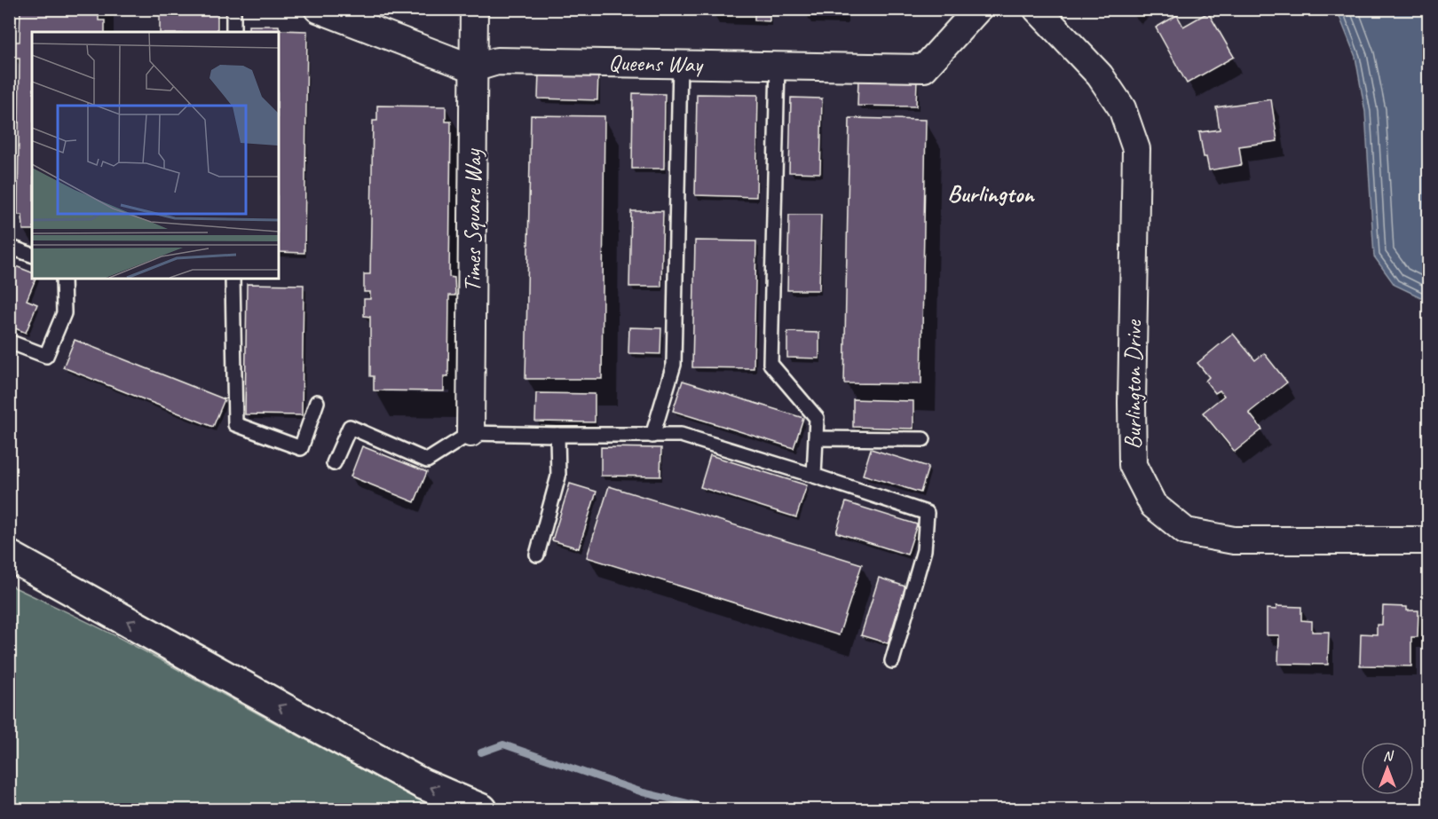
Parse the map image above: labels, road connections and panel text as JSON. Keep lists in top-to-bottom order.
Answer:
{
  "streets": {
    "street": ["Queens Way", "Times Square Way", "Burlington Drive"]
  },
  "crossings": [
    ["Queens Way", "Times Square Way"]
  ],
  "districts": ["Burlington"],
  "north": "top"
}
